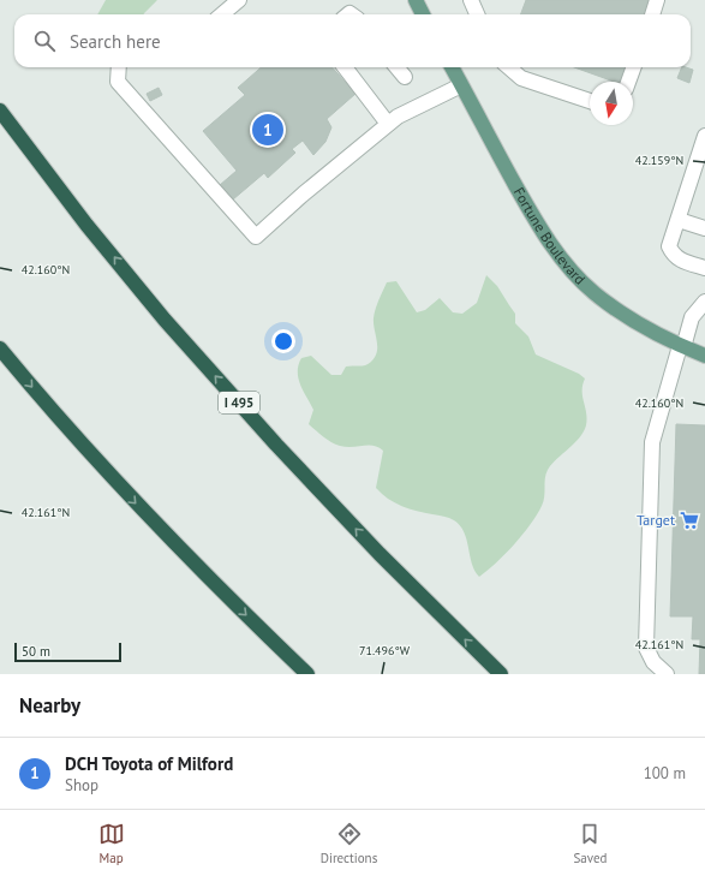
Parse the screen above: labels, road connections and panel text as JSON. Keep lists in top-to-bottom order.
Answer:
{
  "streets": {
    "highway": ["I 495"],
    "main road": ["Fortune Boulevard"]
  },
  "places": {
    "supermarket": ["Target"]
  },
  "scale_bar": "50 m",
  "north": "bottom",
  "page": {
    "search": "Search here",
    "pins": "1",
    "scale": "50 m",
    "heading": "Nearby",
    "list": [
      {
        "mark": "1",
        "name": "DCH Toyota of Milford",
        "note": "Shop",
        "value": "100 m"
      }
    ],
    "nav": ["Map", "Directions", "Saved"]
  },
  "coordinates": [
    "42.159°N",
    "42.160°N",
    "42.161°N",
    "71.496°W"
  ]
}
